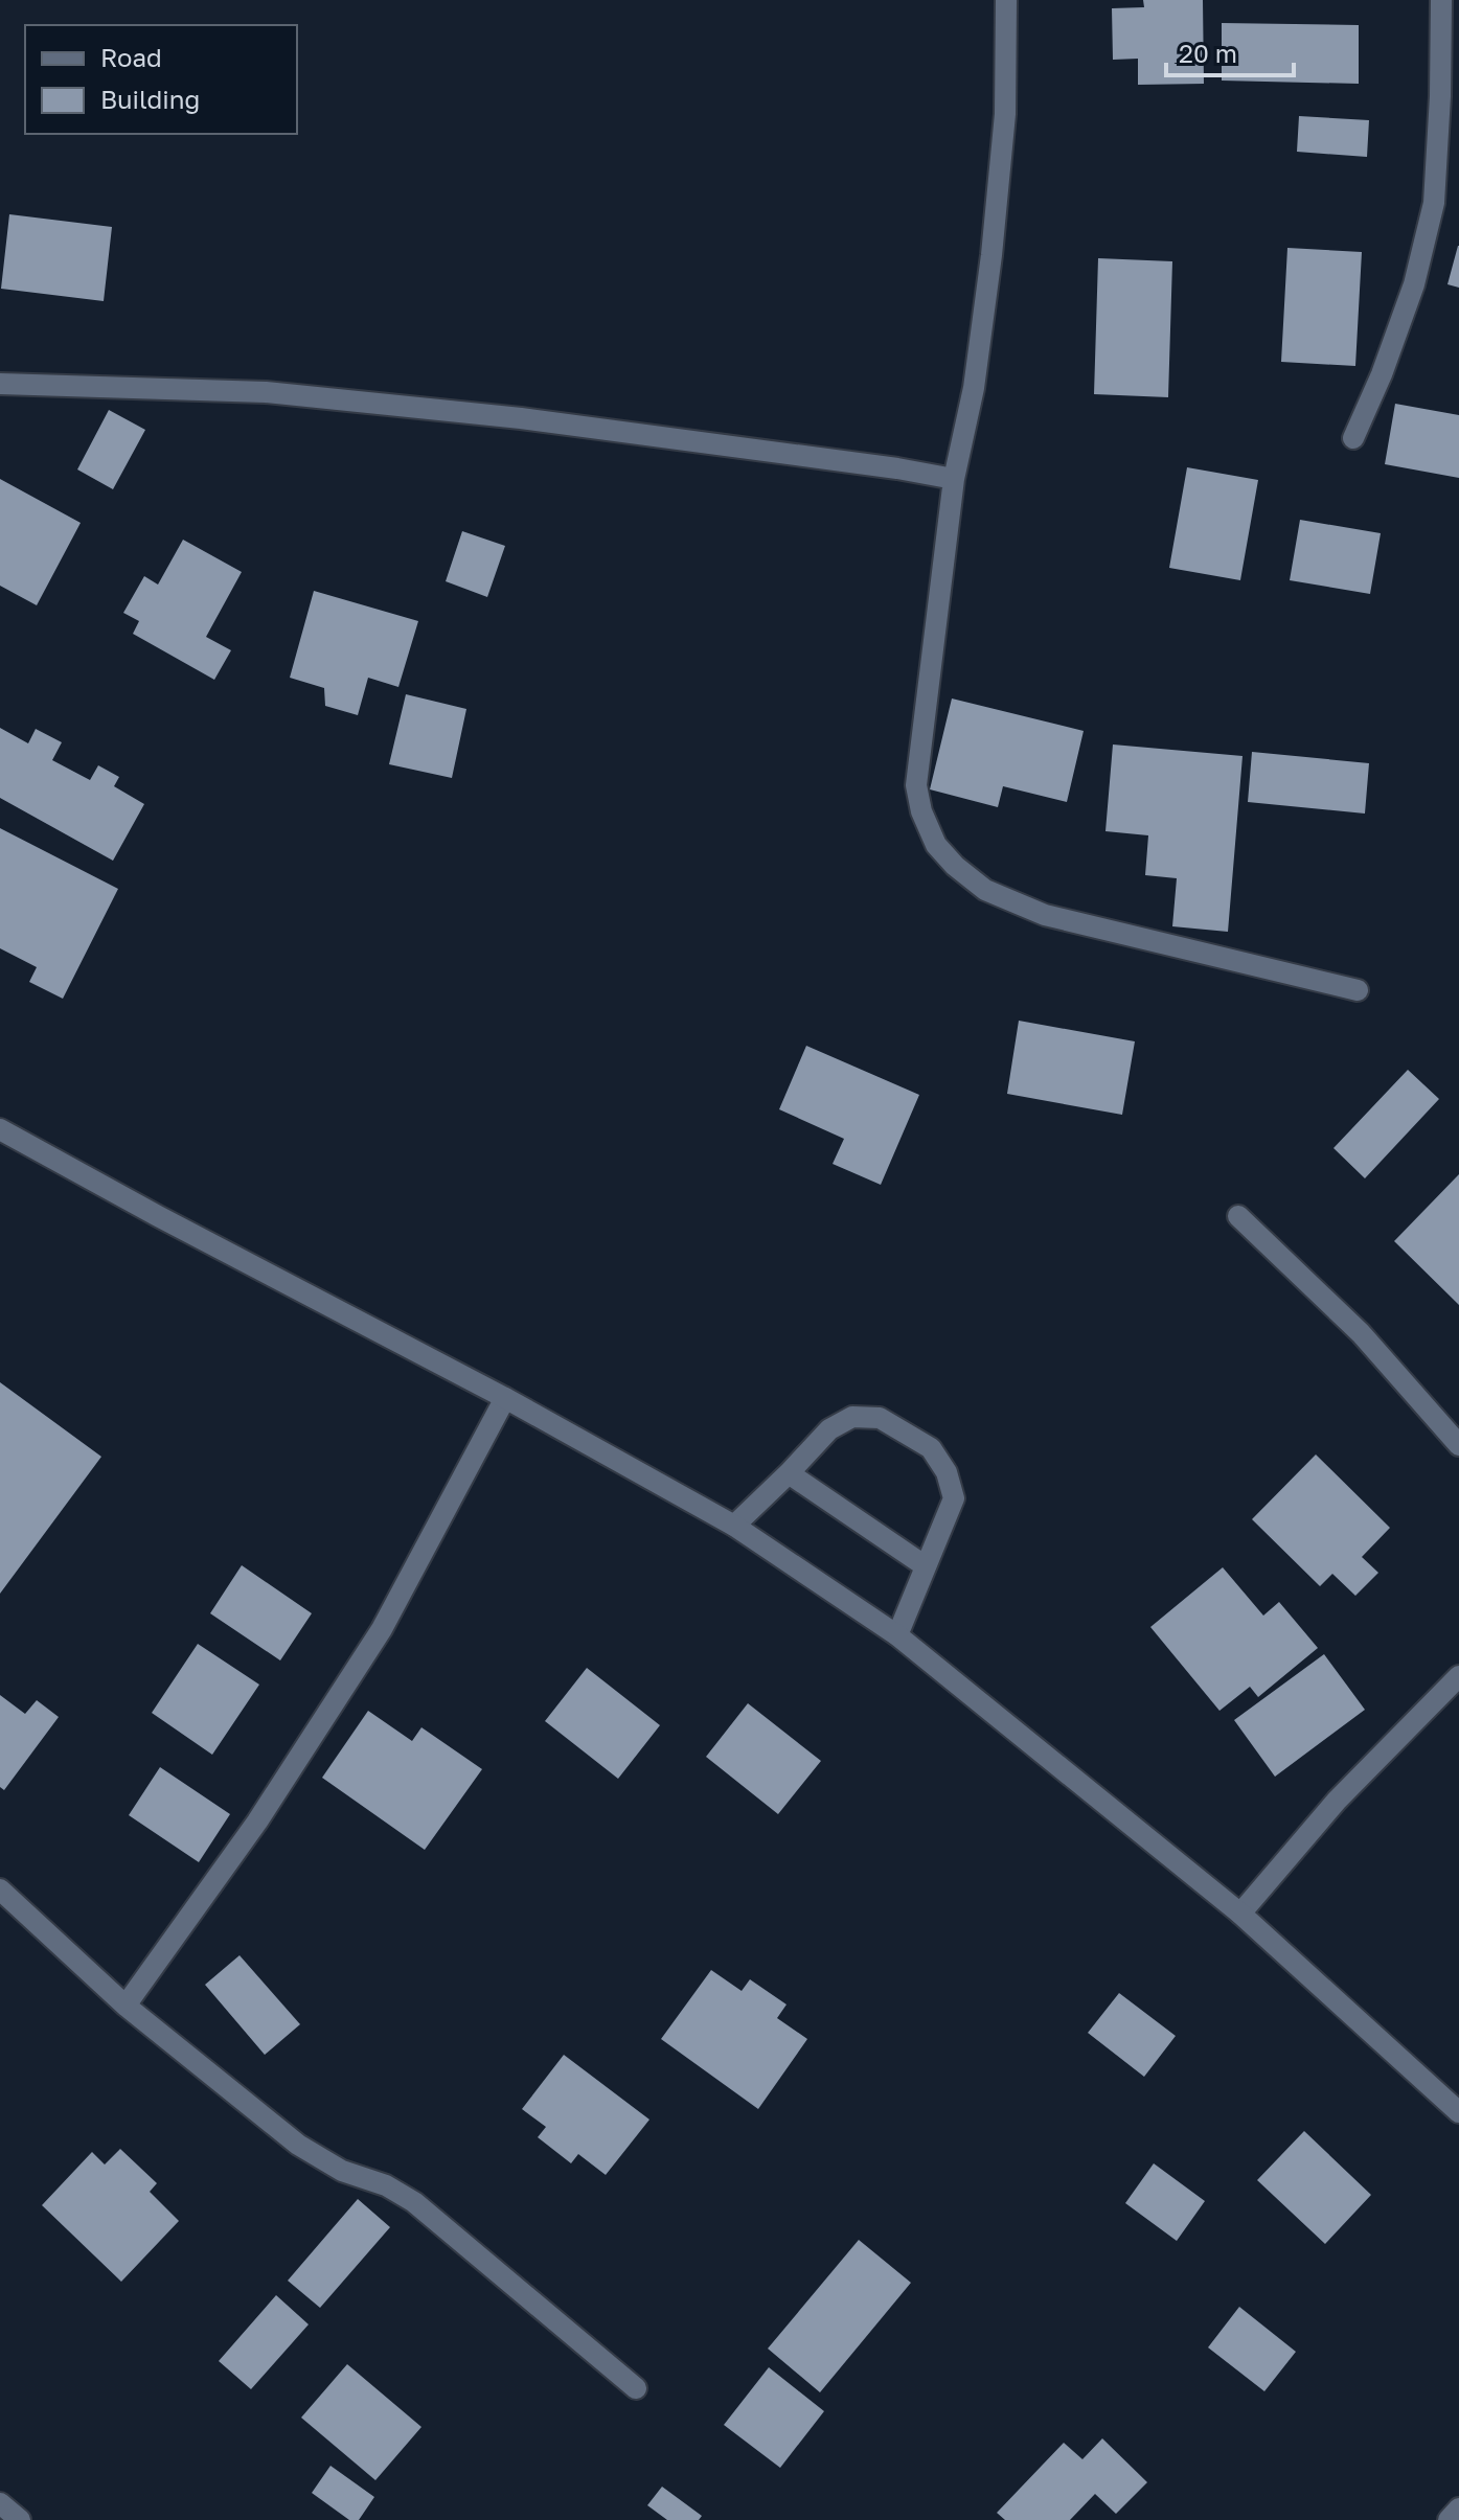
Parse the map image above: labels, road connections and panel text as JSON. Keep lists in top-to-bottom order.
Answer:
{
  "legend": ["Road", "Building"],
  "scale_bar": "20 m"
}
